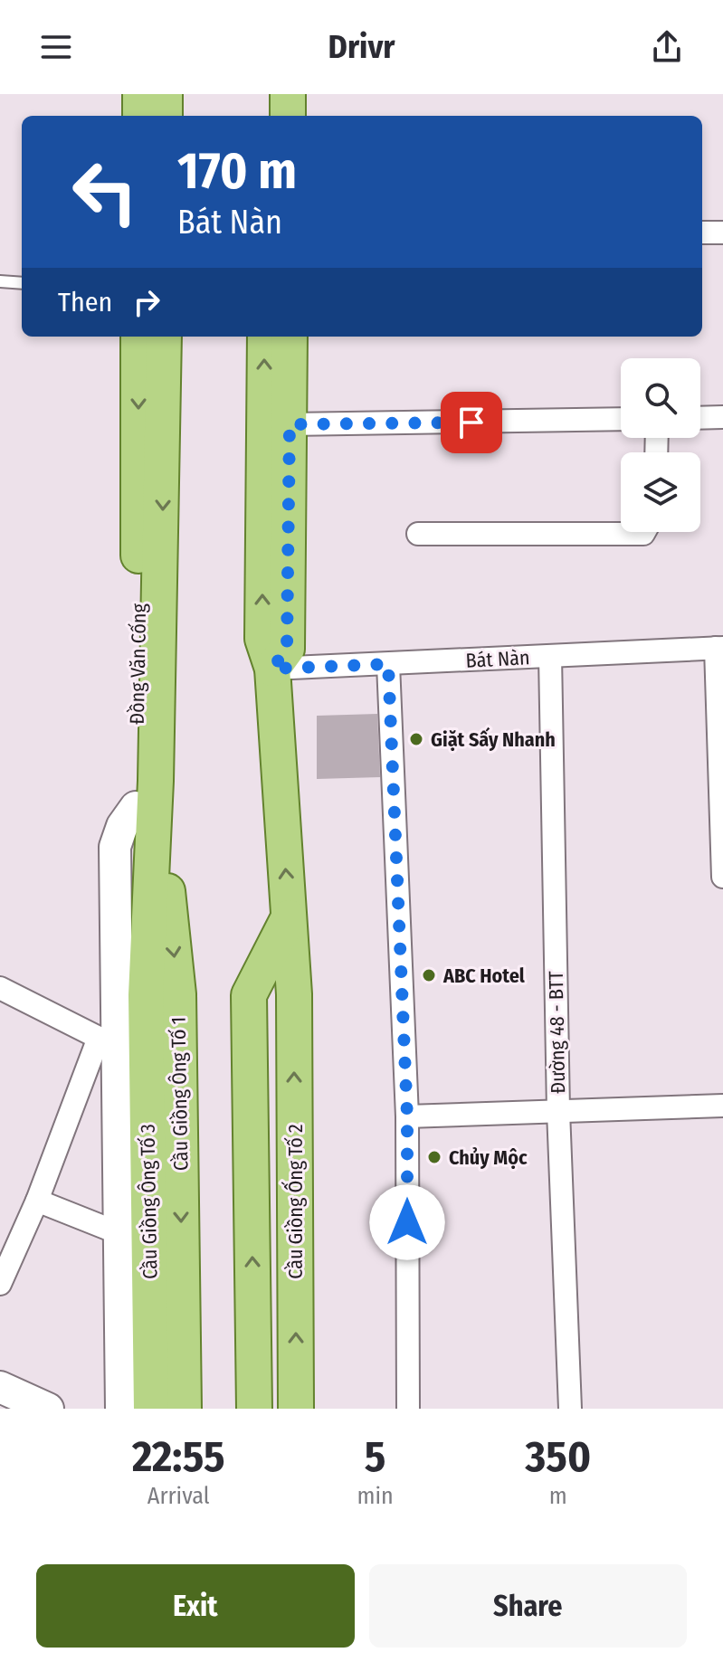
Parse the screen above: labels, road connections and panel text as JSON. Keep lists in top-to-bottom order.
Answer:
{
  "streets": {
    "main road": [
      "Đồng Văn Cống",
      "Cầu Giồng Ông Tố 1",
      "Cầu Giồng Ông Tố 3",
      "Cầu Giồng Ống Tố 2"
    ],
    "street": ["Bát Nàn", "Đường 48 - BTT"]
  },
  "crossings": [
    ["Bát Nàn", "Đường 48 - BTT"],
    ["Đồng Văn Cống", "Cầu Giồng Ông Tố 1"],
    ["Đồng Văn Cống", "Cầu Giồng Ông Tố 3"],
    ["Cầu Giồng Ông Tố 1", "Cầu Giồng Ông Tố 3"]
  ],
  "places": ["Giặt Sấy Nhanh", "ABC Hotel", "Chủy Mộc"],
  "page": {
    "header": "Drivr",
    "turn": ["170 m", "Bát Nàn"],
    "then": "Then",
    "eta": [
      "22:55",
      "Arrival",
      "5",
      "min",
      "350",
      "m"
    ],
    "buttons": ["Exit", "Share"]
  }
}
